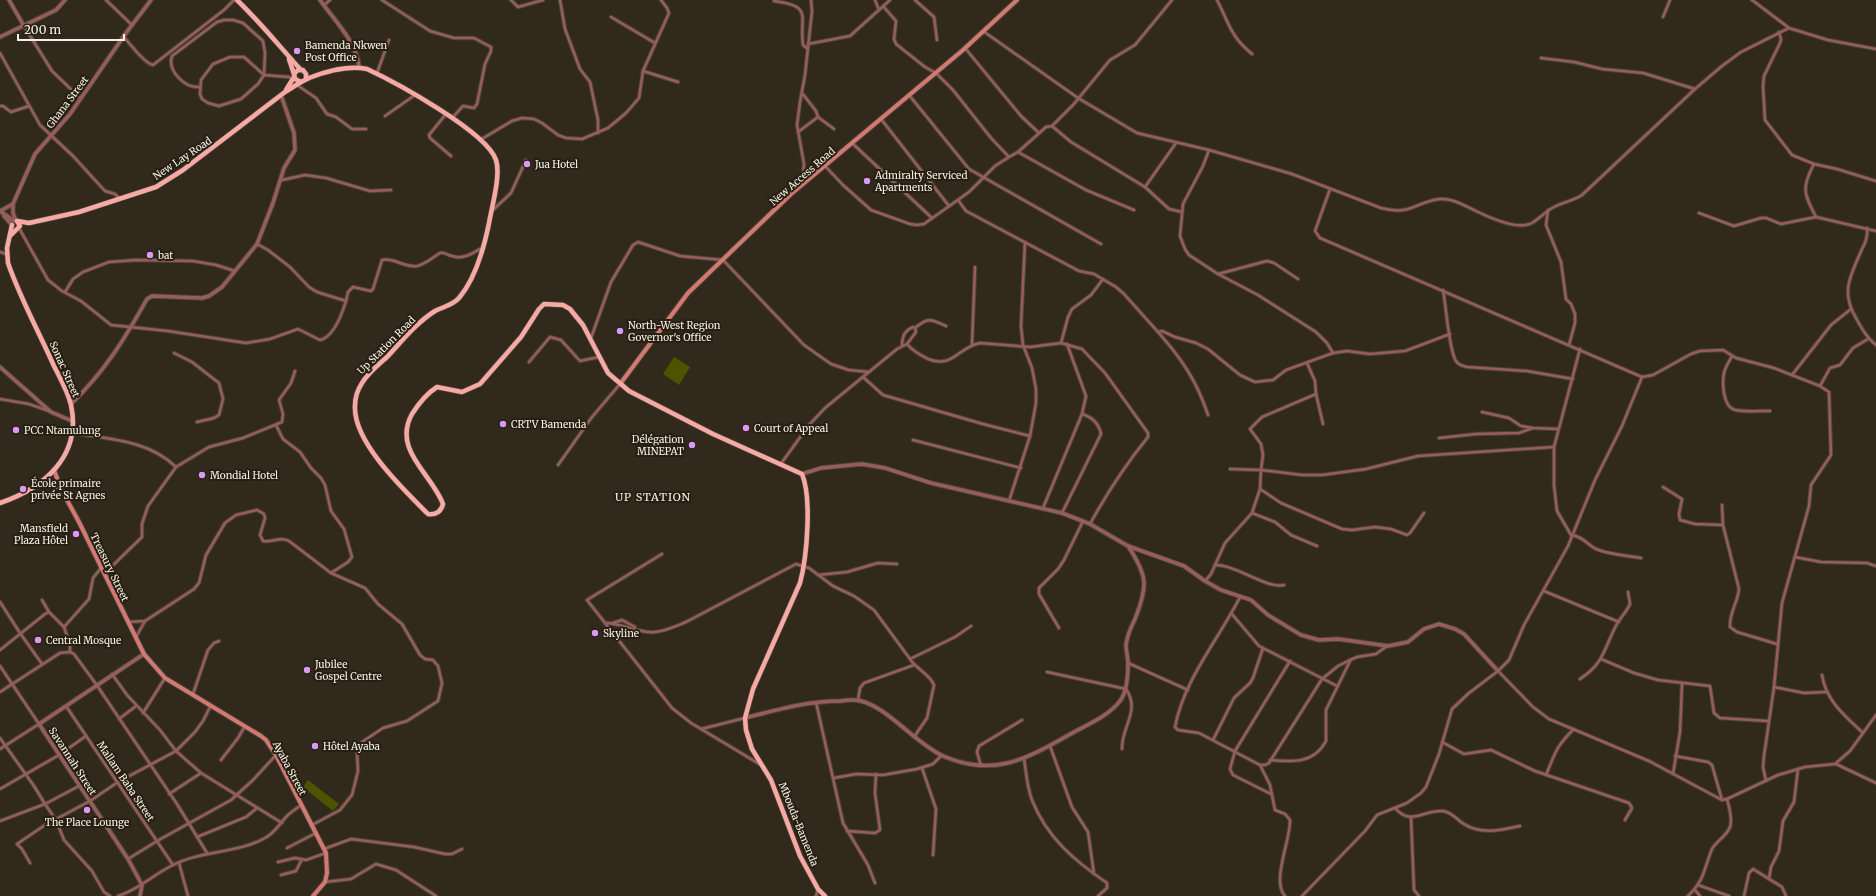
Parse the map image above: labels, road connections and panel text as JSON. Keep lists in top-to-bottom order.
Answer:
{
  "streets": {
    "highway": [
      "New Lay Road",
      "Up Station Road",
      "Sonac Street",
      "Mbouda-Bamenda"
    ],
    "main road": ["New Access Road", "Treasury Street", "Ayaba Street"],
    "street": ["Ghana Street", "Savannah Street", "Mallam Baba Street"]
  },
  "crossings": [
    ["New Access Road", "Up Station Road"],
    ["Sonac Street", "Treasury Street"],
    ["Treasury Street", "Savannah Street"],
    ["Treasury Street", "Ayaba Street"],
    ["Savannah Street", "Ayaba Street"],
    ["Savannah Street", "Mallam Baba Street"]
  ],
  "districts": ["UP STATION"],
  "places": [
    "Bamenda Nkwen Post Office",
    "Jua Hotel",
    "Admiralty Serviced Apartments",
    "bat",
    "North-West Region Governor's Office",
    "CRTV Bamenda",
    "Court of Appeal",
    "PCC Ntamulung",
    "Délégation MINEPAT",
    "Mondial Hotel",
    "École primaire privée St Agnes",
    "Mansfield Plaza Hôtel",
    "Skyline",
    "Central Mosque",
    "Jubilee Gospel Centre",
    "Hôtel Ayaba",
    "The Place Lounge"
  ],
  "scale_bar": "200 m"
}
